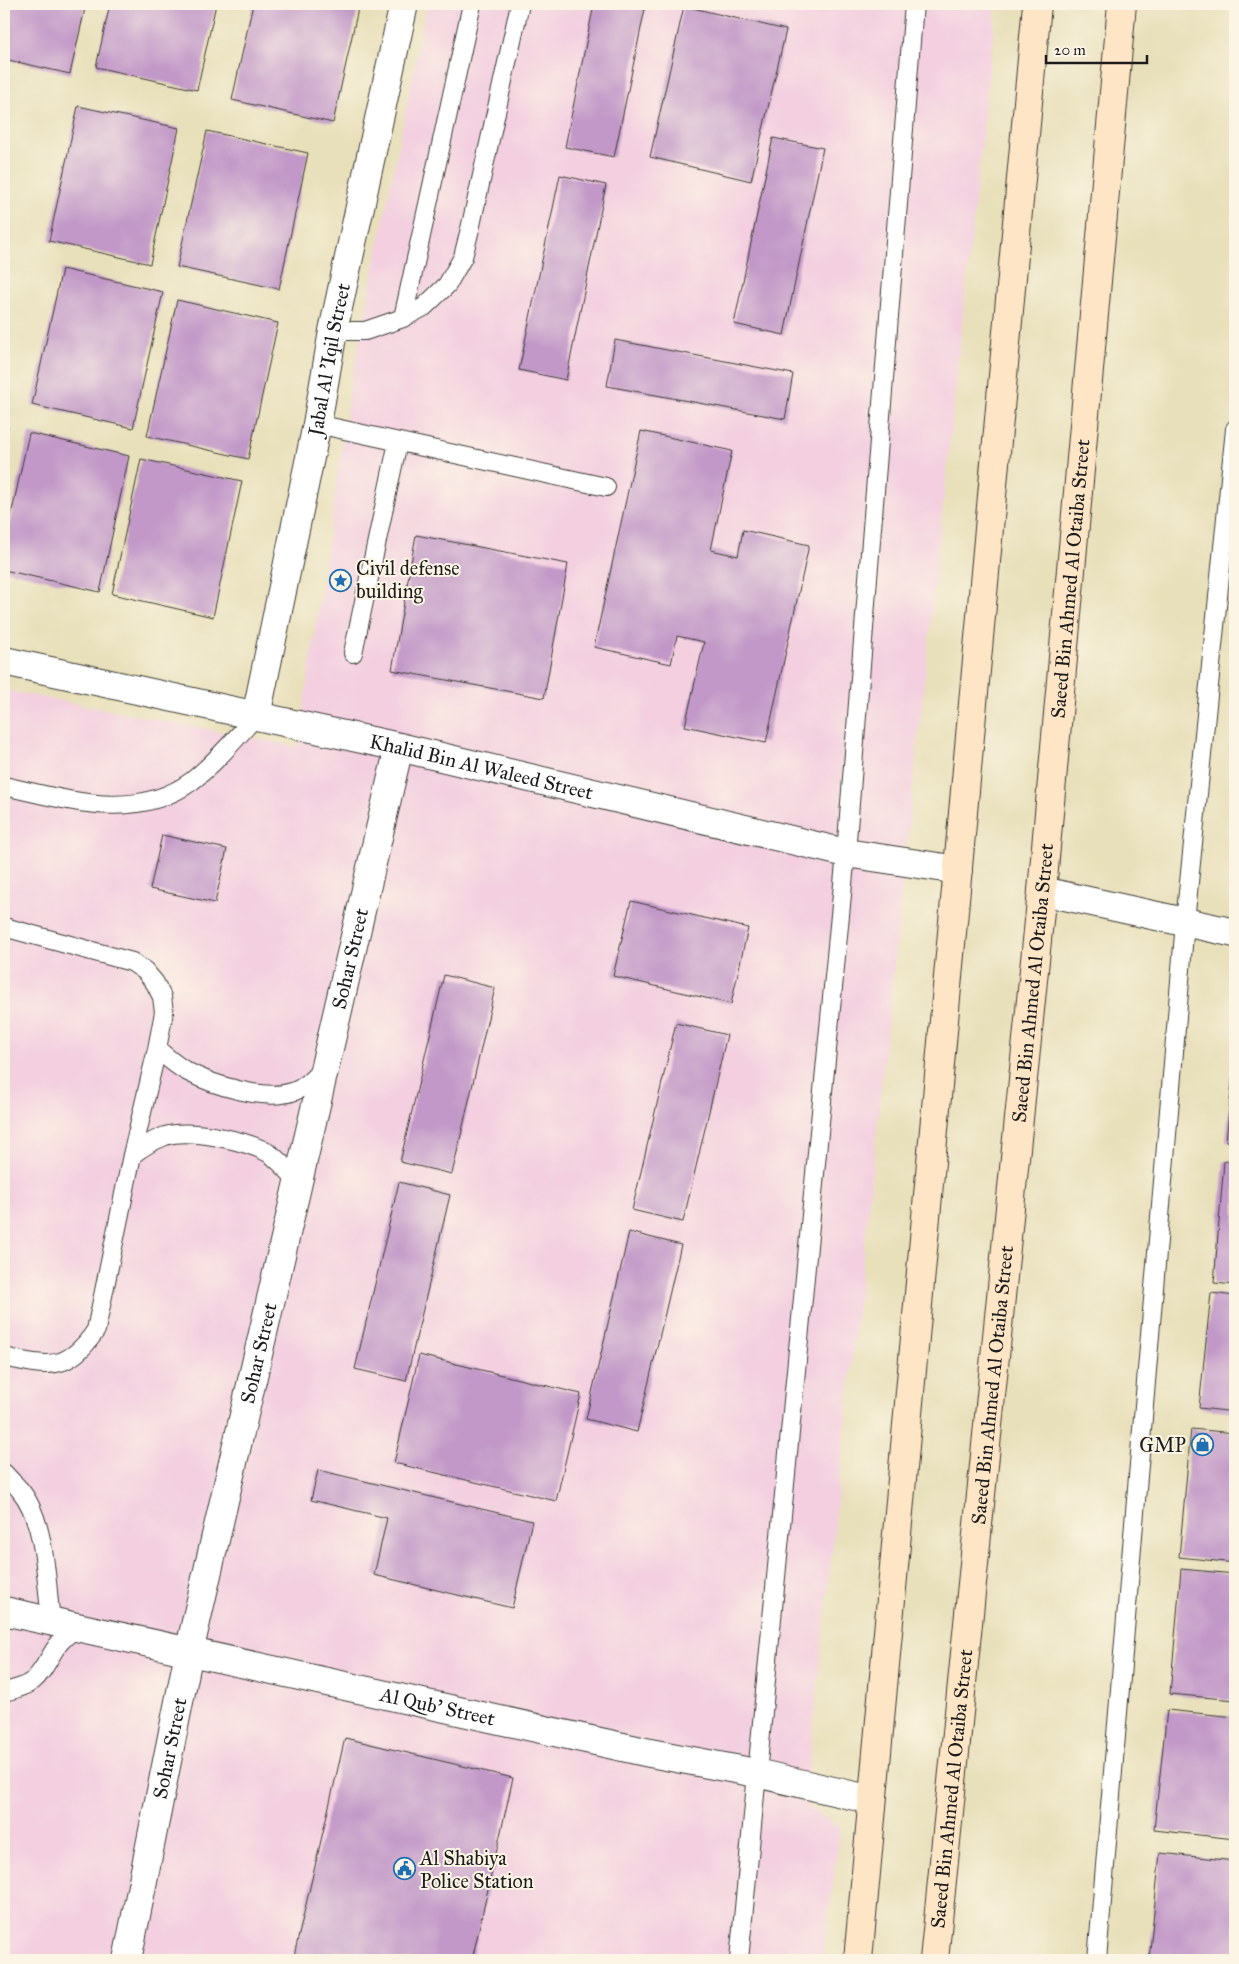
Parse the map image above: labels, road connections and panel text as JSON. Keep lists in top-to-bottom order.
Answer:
{
  "streets": {
    "main road": ["Saeed Bin Ahmed Al Otaiba Street"],
    "street": [
      "Jabal Al 'Iqil Street",
      "Khalid Bin Al Waleed Street",
      "Sohar Street",
      "Al Qub' Street"
    ]
  },
  "crossings": [
    ["Jabal Al 'Iqil Street", "Khalid Bin Al Waleed Street"],
    ["Khalid Bin Al Waleed Street", "Sohar Street"],
    ["Sohar Street", "Al Qub' Street"]
  ],
  "places": {
    "place": ["Civil defense building"],
    "shop": ["GMP"],
    "public building": ["Al Shabiya Police Station"]
  },
  "scale_bar": "20 m"
}
